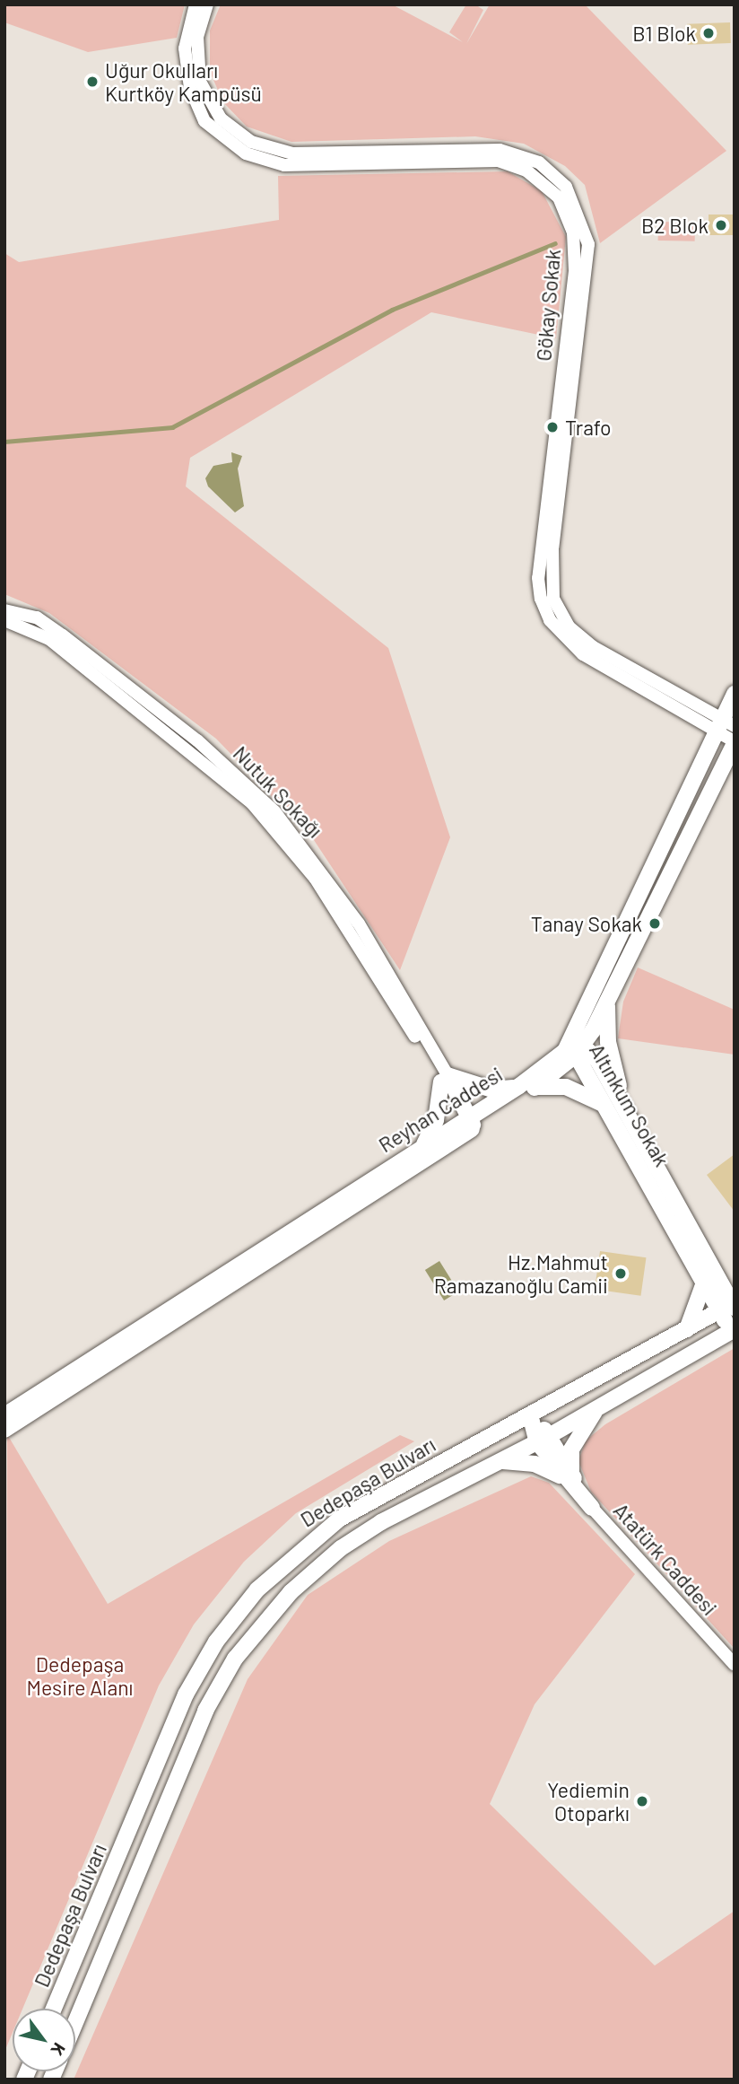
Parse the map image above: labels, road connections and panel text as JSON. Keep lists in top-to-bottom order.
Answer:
{
  "streets": {
    "main road": ["Altınkum Sokak", "Reyhan Caddesi", "Dedepaşa Bulvarı"],
    "street": ["Gökay Sokak", "Nutuk Sokağı", "Atatürk Caddesi"]
  },
  "crossings": [
    ["Altınkum Sokak", "Dedepaşa Bulvarı"]
  ],
  "parks": ["Dedepaşa Mesire Alanı"],
  "places": [
    "B1 Blok",
    "Uğur Okulları Kurtköy Kampüsü",
    "B2 Blok",
    "Trafo",
    "Tanay Sokak",
    "Hz.Mahmut Ramazanoğlu Camii",
    "Yediemin Otoparkı"
  ],
  "north": "bottom right"
}
